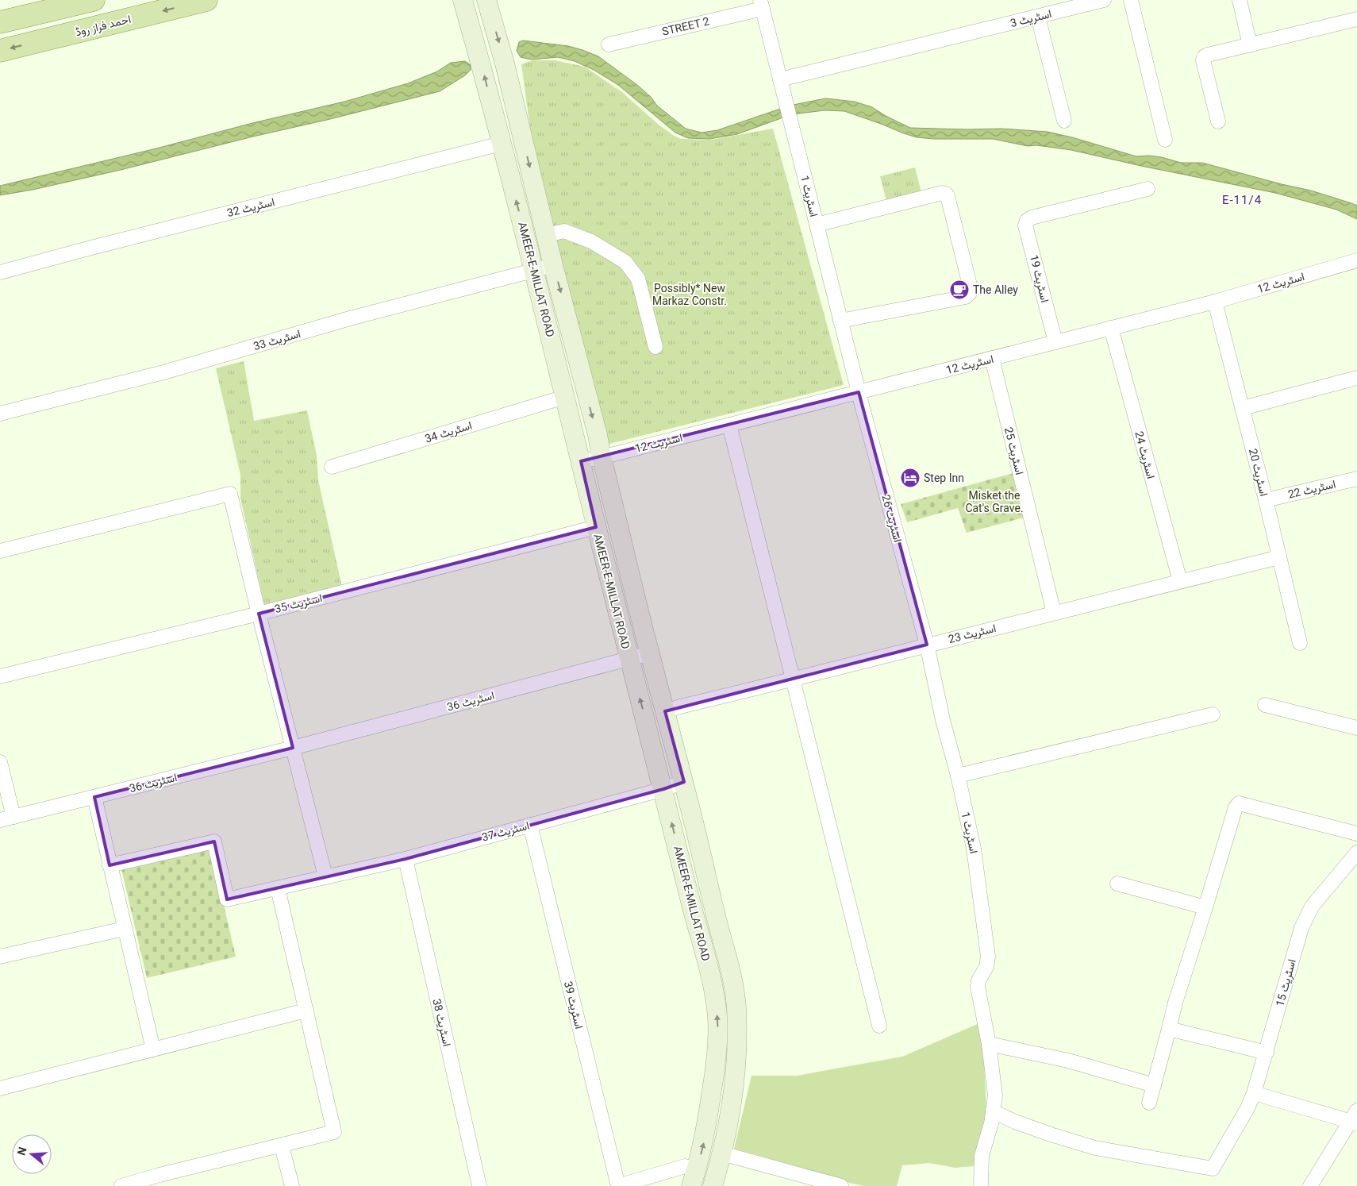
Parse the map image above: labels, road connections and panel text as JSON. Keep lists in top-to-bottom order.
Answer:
{
  "streets": {
    "main road": ["احمد فراز روڈ", "AMEER-E-MILLAT ROAD"],
    "street": [
      "اسٹریٹ 3",
      "STREET 2",
      "اسٹریٹ 1",
      "اسٹریٹ 32",
      "اسٹریٹ 19",
      "اسٹریٹ 12",
      "اسٹریٹ 33",
      "اسٹریٹ 34",
      "اسٹریٹ 25",
      "اسٹریٹ 24",
      "اسٹریٹ 20",
      "اسٹریٹ 22",
      "اسٹریٹ 26",
      "اسٹریٹ 35",
      "اسٹریٹ 23",
      "اسٹریٹ 36",
      "اسٹریٹ 37",
      "اسٹریٹ 15",
      "اسٹریٹ 39",
      "اسٹریٹ 38"
    ]
  },
  "crossings": [
    ["اسٹریٹ 3", "اسٹریٹ 1"],
    ["STREET 2", "اسٹریٹ 1"],
    ["اسٹریٹ 1", "اسٹریٹ 12"],
    ["اسٹریٹ 1", "اسٹریٹ 26"],
    ["اسٹریٹ 1", "اسٹریٹ 23"],
    ["اسٹریٹ 1", "اسٹریٹ 15"],
    ["اسٹریٹ 32", "AMEER-E-MILLAT ROAD"],
    ["اسٹریٹ 19", "اسٹریٹ 12"],
    ["AMEER-E-MILLAT ROAD", "اسٹریٹ 12"],
    ["AMEER-E-MILLAT ROAD", "اسٹریٹ 33"],
    ["AMEER-E-MILLAT ROAD", "اسٹریٹ 34"],
    ["AMEER-E-MILLAT ROAD", "اسٹریٹ 35"],
    ["AMEER-E-MILLAT ROAD", "اسٹریٹ 23"],
    ["AMEER-E-MILLAT ROAD", "اسٹریٹ 36"],
    ["AMEER-E-MILLAT ROAD", "اسٹریٹ 37"],
    ["اسٹریٹ 12", "اسٹریٹ 25"],
    ["اسٹریٹ 12", "اسٹریٹ 24"],
    ["اسٹریٹ 12", "اسٹریٹ 20"],
    ["اسٹریٹ 12", "اسٹریٹ 26"],
    ["اسٹریٹ 25", "اسٹریٹ 23"],
    ["اسٹریٹ 24", "اسٹریٹ 23"],
    ["اسٹریٹ 20", "اسٹریٹ 22"],
    ["اسٹریٹ 20", "اسٹریٹ 23"],
    ["اسٹریٹ 26", "اسٹریٹ 23"],
    ["اسٹریٹ 37", "اسٹریٹ 39"],
    ["اسٹریٹ 37", "اسٹریٹ 38"]
  ],
  "districts": ["E-11/4"],
  "parks": ["Possibly* New Markaz Constr.", "Misket the Cat's Grave."],
  "places": {
    "cafe": ["The Alley"],
    "hotel": ["Step Inn"]
  },
  "north": "left"
}
